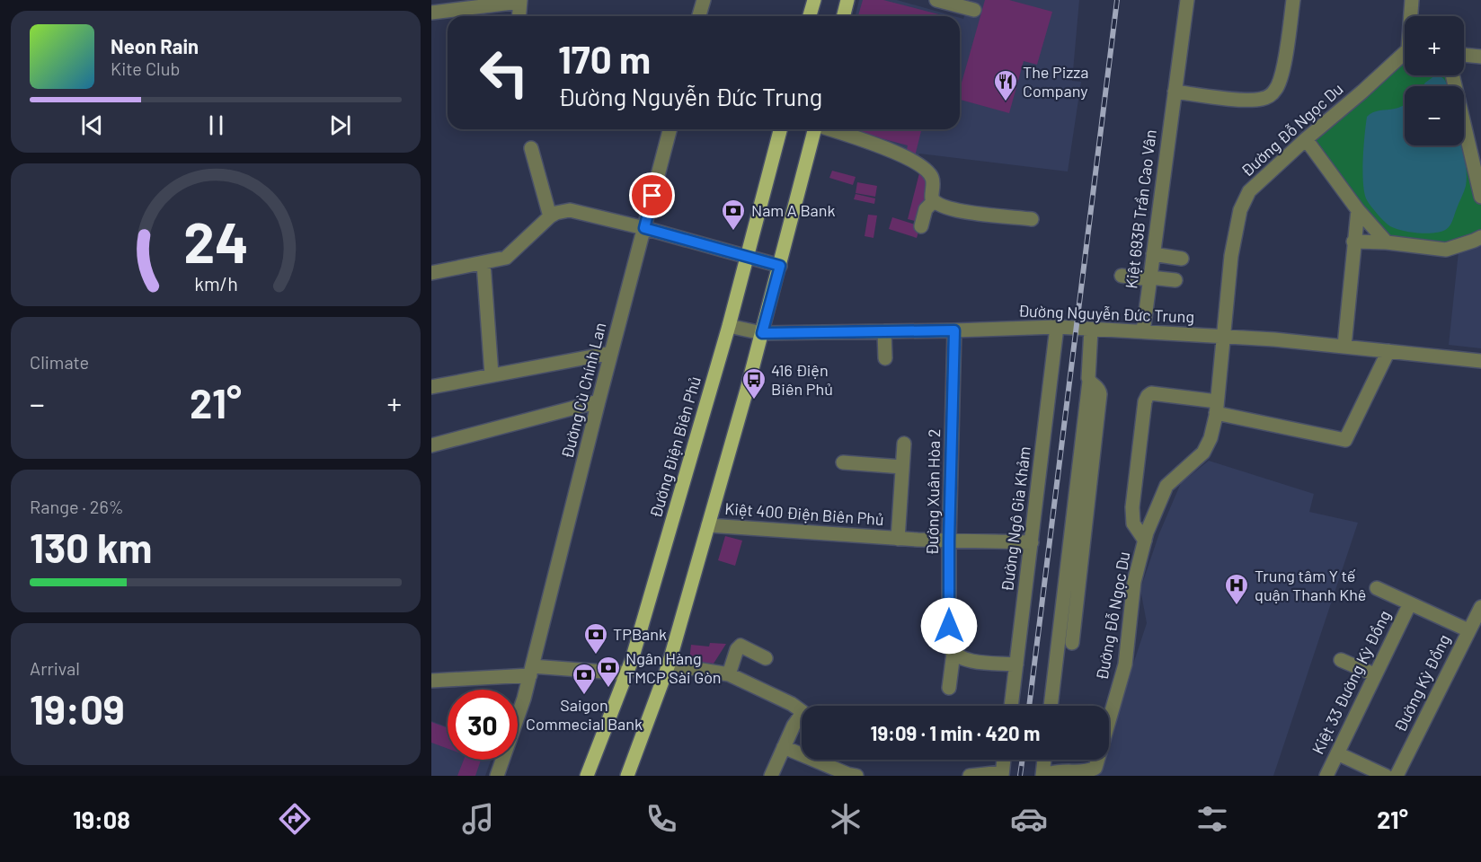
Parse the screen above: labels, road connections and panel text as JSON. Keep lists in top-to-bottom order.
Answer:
{
  "streets": {
    "main road": ["Đường Điện Biên Phủ"],
    "street": [
      "Đường Đỗ Ngọc Du",
      "Kiệt 693B Trần Cao Vân",
      "Đường Nguyễn Đức Trung",
      "Đường Cù Chính Lan",
      "Đường Xuân Hòa 2",
      "Kiệt 400 Điện Biên Phủ",
      "Đường Ngô Gia Khảm",
      "Kiệt 33 Đường Kỳ Đồng",
      "Đường Kỳ Đồng"
    ]
  },
  "crossings": [
    ["Đường Đỗ Ngọc Du", "Đường Nguyễn Đức Trung"],
    ["Kiệt 693B Trần Cao Vân", "Đường Nguyễn Đức Trung"],
    ["Đường Nguyễn Đức Trung", "Đường Điện Biên Phủ"],
    ["Đường Nguyễn Đức Trung", "Đường Xuân Hòa 2"],
    ["Đường Nguyễn Đức Trung", "Đường Ngô Gia Khảm"],
    ["Đường Xuân Hòa 2", "Kiệt 400 Điện Biên Phủ"],
    ["Kiệt 400 Điện Biên Phủ", "Đường Ngô Gia Khảm"],
    ["Kiệt 33 Đường Kỳ Đồng", "Đường Kỳ Đồng"]
  ],
  "places": {
    "restaurant": ["The Pizza Company"],
    "bank": [
      "Nam A Bank",
      "TPBank",
      "Ngân Hàng TMCP Sài Gòn",
      "Saigon Commecial Bank"
    ],
    "bus stop": ["416 Điện Biên Phủ"],
    "hospital": ["Trung tâm Y tế quận Thanh Khê"]
  },
  "page": {
    "map_buttons": ["+", "−"],
    "turn": ["170 m", "Đường Nguyễn Đức Trung"],
    "song": ["Neon Rain", "Kite Club"],
    "tile": [
      "Climate",
      ["Range · 26%", "130 km"],
      ["Arrival", "19:09"]
    ],
    "heat": ["−", "21°", "+"],
    "limit": "30",
    "trip": "19:09 · 1 min · 420 m",
    "tabs": ["19:08", "21°"],
    "gauge": ["24", "km/h"]
  }
}
